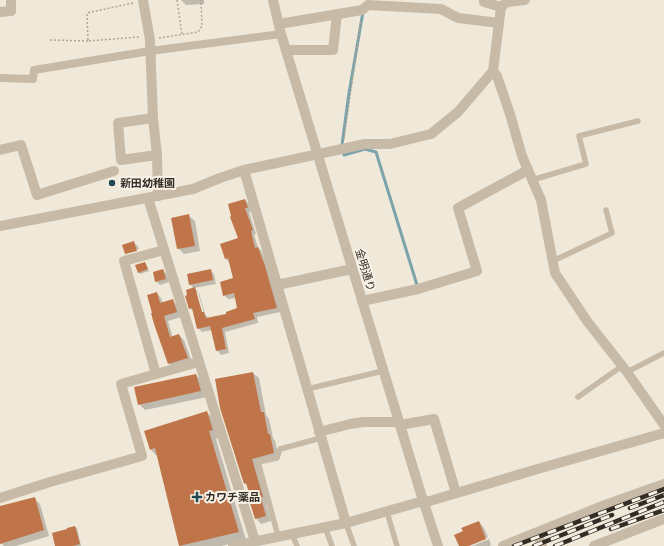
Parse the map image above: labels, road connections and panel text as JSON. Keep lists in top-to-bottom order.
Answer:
{
  "streets": {
    "street": ["金明通り"]
  },
  "places": {
    "other": ["新田幼稚園"],
    "health": ["カワチ薬品"]
  }
}
